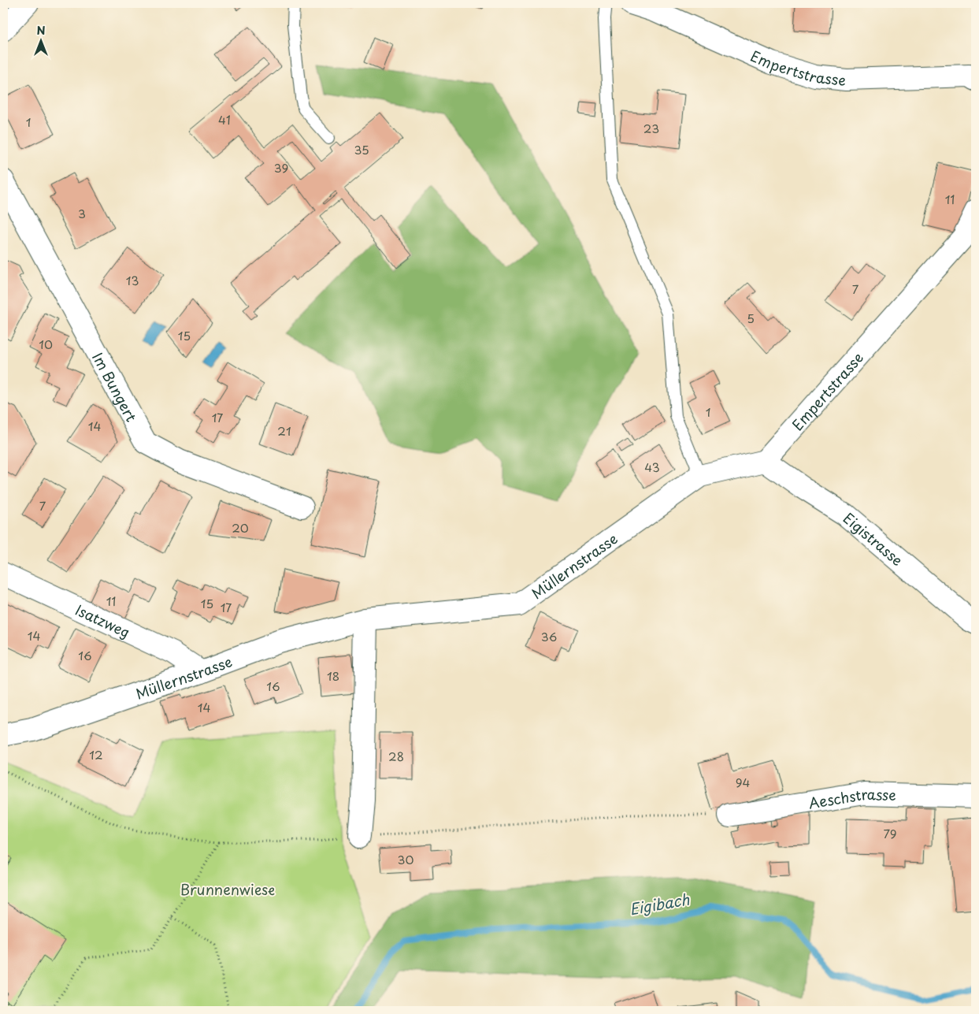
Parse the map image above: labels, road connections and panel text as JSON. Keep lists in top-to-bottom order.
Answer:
{
  "streets": {
    "street": [
      "Empertstrasse",
      "Im Bungert",
      "Eigistrasse",
      "Müllernstrasse",
      "Isatzweg",
      "Aeschstrasse"
    ]
  },
  "crossings": [
    ["Empertstrasse", "Eigistrasse"],
    ["Empertstrasse", "Müllernstrasse"],
    ["Eigistrasse", "Müllernstrasse"],
    ["Müllernstrasse", "Isatzweg"]
  ],
  "water": ["Eigibach"],
  "parks": ["Brunnenwiese"],
  "house_numbers": [
    "41",
    "1",
    "23",
    "35",
    "39",
    "11",
    "3",
    "13",
    "7",
    "5",
    "15",
    "10",
    "1",
    "17",
    "14",
    "21",
    "43",
    "7",
    "20",
    "11",
    "15",
    "17",
    "14",
    "36",
    "16",
    "18",
    "16",
    "14",
    "12",
    "28",
    "94",
    "79",
    "30"
  ],
  "north": "top"
}
